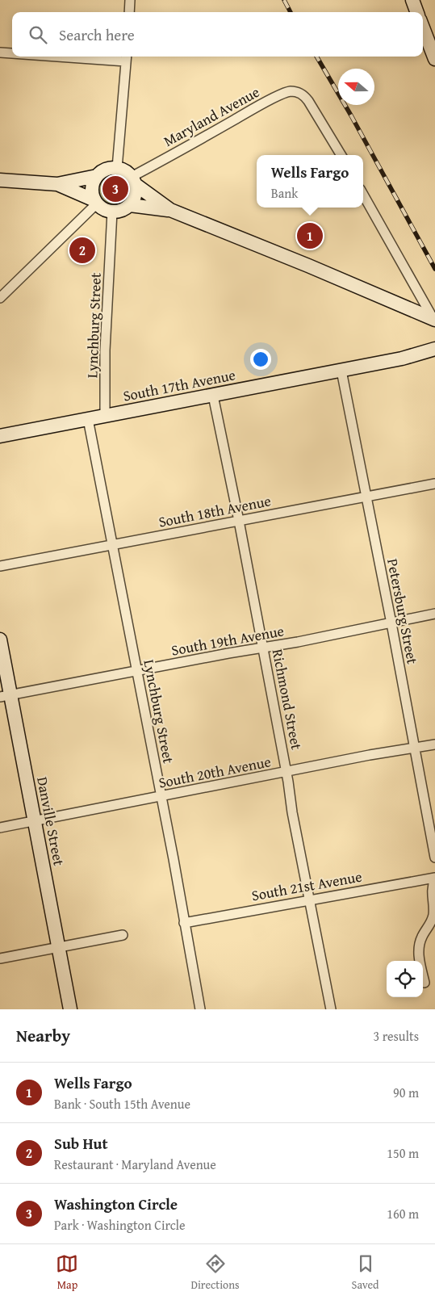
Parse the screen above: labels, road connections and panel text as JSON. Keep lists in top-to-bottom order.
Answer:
{
  "streets": {
    "street": [
      "Maryland Avenue",
      "Lynchburg Street",
      "South 17th Avenue",
      "South 18th Avenue",
      "Petersburg Street",
      "South 19th Avenue",
      "Richmond Street",
      "South 20th Avenue",
      "Danville Street",
      "South 21st Avenue"
    ]
  },
  "crossings": [
    ["Maryland Avenue", "Lynchburg Street"],
    ["Lynchburg Street", "South 17th Avenue"],
    ["Lynchburg Street", "South 18th Avenue"],
    ["Lynchburg Street", "South 19th Avenue"],
    ["Lynchburg Street", "South 20th Avenue"],
    ["Lynchburg Street", "South 21st Avenue"],
    ["South 17th Avenue", "Petersburg Street"],
    ["South 17th Avenue", "Richmond Street"],
    ["South 18th Avenue", "Petersburg Street"],
    ["South 18th Avenue", "Richmond Street"],
    ["Petersburg Street", "South 19th Avenue"],
    ["Petersburg Street", "South 20th Avenue"],
    ["South 19th Avenue", "Richmond Street"],
    ["South 19th Avenue", "Danville Street"],
    ["Richmond Street", "South 20th Avenue"],
    ["Richmond Street", "South 21st Avenue"],
    ["South 20th Avenue", "Danville Street"]
  ],
  "north": "left",
  "page": {
    "search": "Search here",
    "popup": ["Wells Fargo", "Bank"],
    "pins": ["3", "1", "2"],
    "heading": ["Nearby", "3 results"],
    "list": [
      {
        "mark": "1",
        "name": "Wells Fargo",
        "note": "Bank · South 15th Avenue",
        "value": "90 m"
      },
      {
        "mark": "2",
        "name": "Sub Hut",
        "note": "Restaurant · Maryland Avenue",
        "value": "150 m"
      },
      {
        "mark": "3",
        "name": "Washington Circle",
        "note": "Park · Washington Circle",
        "value": "160 m"
      }
    ],
    "nav": ["Map", "Directions", "Saved"]
  }
}
